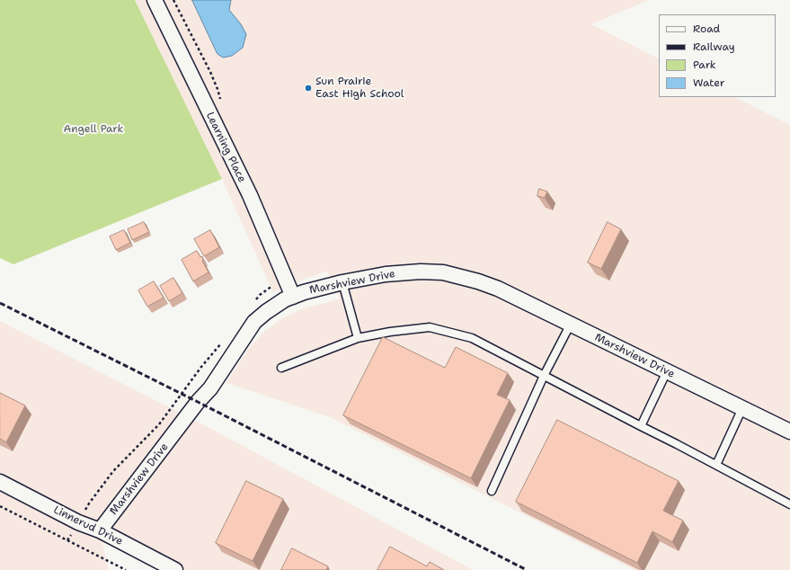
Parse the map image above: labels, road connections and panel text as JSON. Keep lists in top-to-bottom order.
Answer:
{
  "streets": {
    "street": ["Learning Place", "Marshview Drive", "Linnerud Drive"]
  },
  "crossings": [
    ["Learning Place", "Marshview Drive"],
    ["Marshview Drive", "Linnerud Drive"]
  ],
  "parks": ["Angell Park"],
  "places": ["Sun Prairie East High School"],
  "legend": [
    "Road",
    "Railway",
    "Park",
    "Water"
  ]
}
